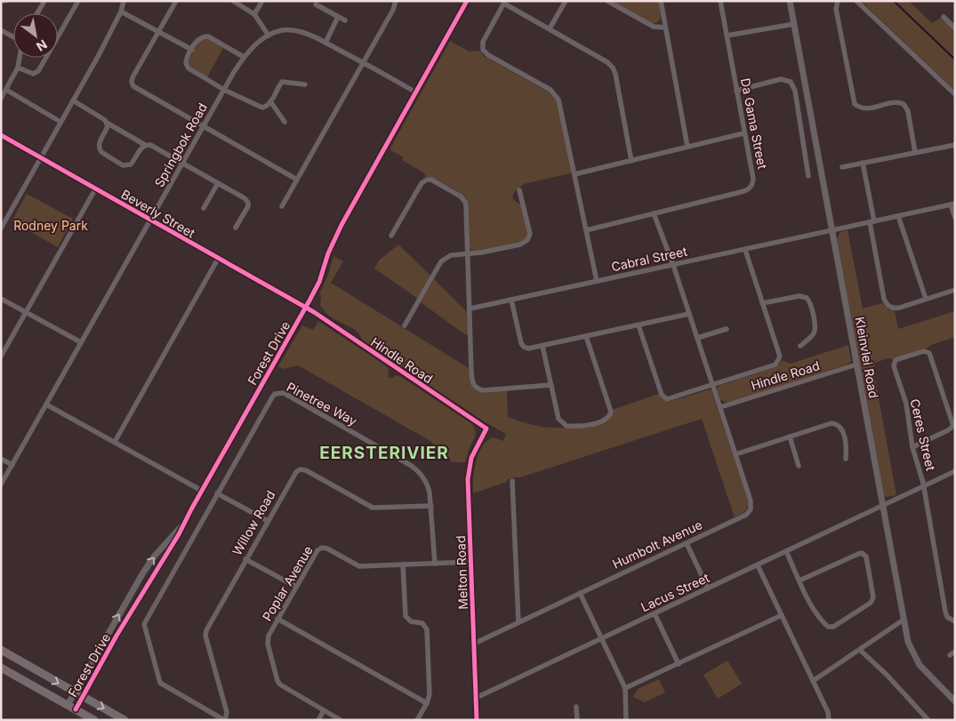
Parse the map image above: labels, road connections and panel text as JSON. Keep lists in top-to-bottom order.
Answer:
{
  "streets": {
    "street": [
      "Da Gama Street",
      "Springbok Road",
      "Beverly Street",
      "Cabral Street",
      "Forest Drive",
      "Kleinvlei Road",
      "Hindle Road",
      "Pinetree Way",
      "Ceres Street",
      "Willow Road",
      "Humbolt Avenue",
      "Melton Road",
      "Poplar Avenue",
      "Lacus Street"
    ]
  },
  "crossings": [
    ["Da Gama Street", "Humbolt Avenue"],
    ["Springbok Road", "Beverly Street"],
    ["Springbok Road", "Forest Drive"],
    ["Beverly Street", "Forest Drive"],
    ["Beverly Street", "Hindle Road"],
    ["Cabral Street", "Kleinvlei Road"],
    ["Cabral Street", "Humbolt Avenue"],
    ["Forest Drive", "Hindle Road"],
    ["Kleinvlei Road", "Hindle Road"],
    ["Kleinvlei Road", "Lacus Street"],
    ["Hindle Road", "Humbolt Avenue"],
    ["Hindle Road", "Melton Road"],
    ["Pinetree Way", "Willow Road"],
    ["Ceres Street", "Lacus Street"],
    ["Humbolt Avenue", "Melton Road"],
    ["Melton Road", "Poplar Avenue"],
    ["Melton Road", "Lacus Street"]
  ],
  "districts": ["EERSTERIVIER"],
  "parks": ["Rodney Park"],
  "north": "bottom right"
}
